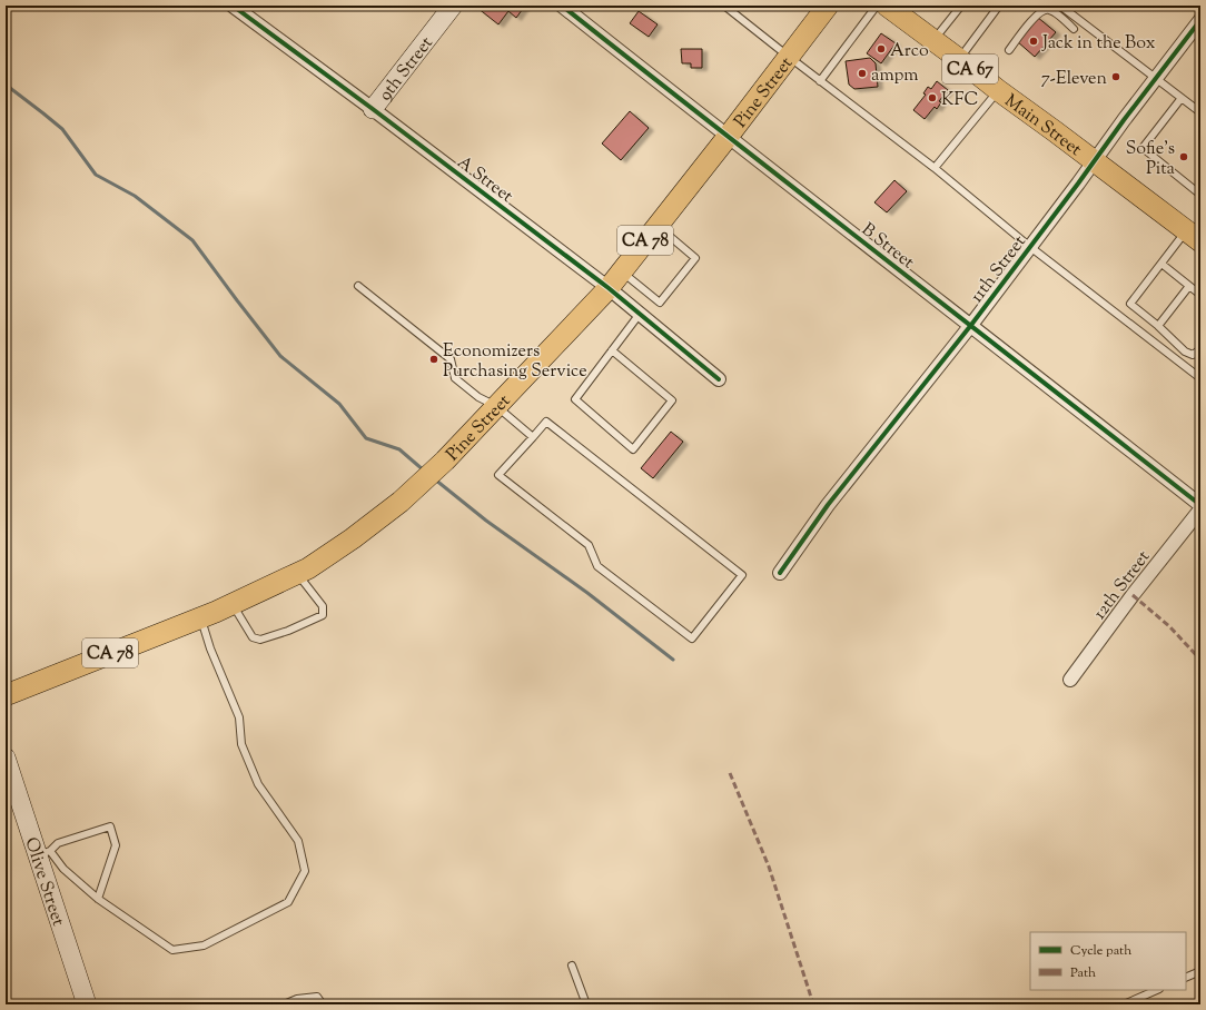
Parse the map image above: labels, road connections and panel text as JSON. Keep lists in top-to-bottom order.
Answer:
{
  "streets": {
    "main road": [
      "CA 67",
      "Pine Street",
      "Main Street",
      "CA 78"
    ],
    "street": [
      "9th Street",
      "A Street",
      "B Street",
      "11th Street",
      "12th Street",
      "Olive Street"
    ]
  },
  "crossings": [
    ["9th Street", "A Street"],
    ["Pine Street", "A Street"],
    ["Pine Street", "B Street"],
    ["Main Street", "11th Street"],
    ["B Street", "11th Street"]
  ],
  "places": [
    "Jack in the Box",
    "Arco",
    "ampm",
    "7-Eleven",
    "KFC",
    "Sofie's Pita",
    "Economizers Purchasing Service"
  ],
  "legend": ["Cycle path", "Path"]
}
